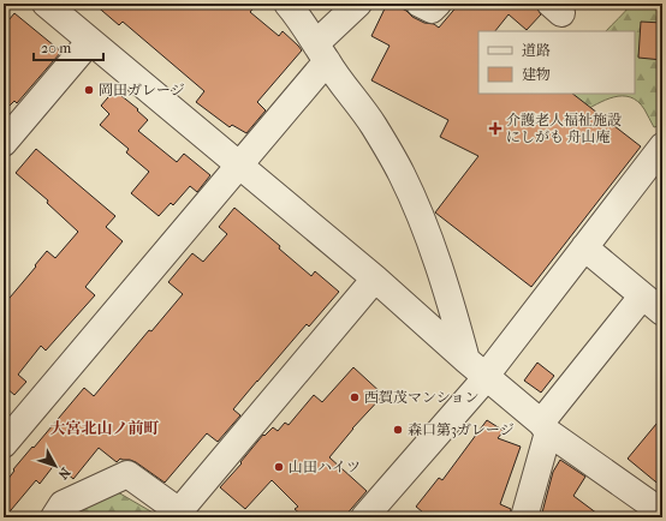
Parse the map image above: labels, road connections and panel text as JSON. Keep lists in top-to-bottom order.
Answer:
{
  "districts": ["大宮北山ノ前町"],
  "places": {
    "other": [
      "岡田ガレージ",
      "西賀茂マンション",
      "森口第3ガレージ",
      "山田ハイツ"
    ],
    "health": ["介護老人福祉施設 にしがも 舟山庵"]
  },
  "legend": ["道路", "建物"],
  "scale_bar": "20 m",
  "north": "bottom right"
}
